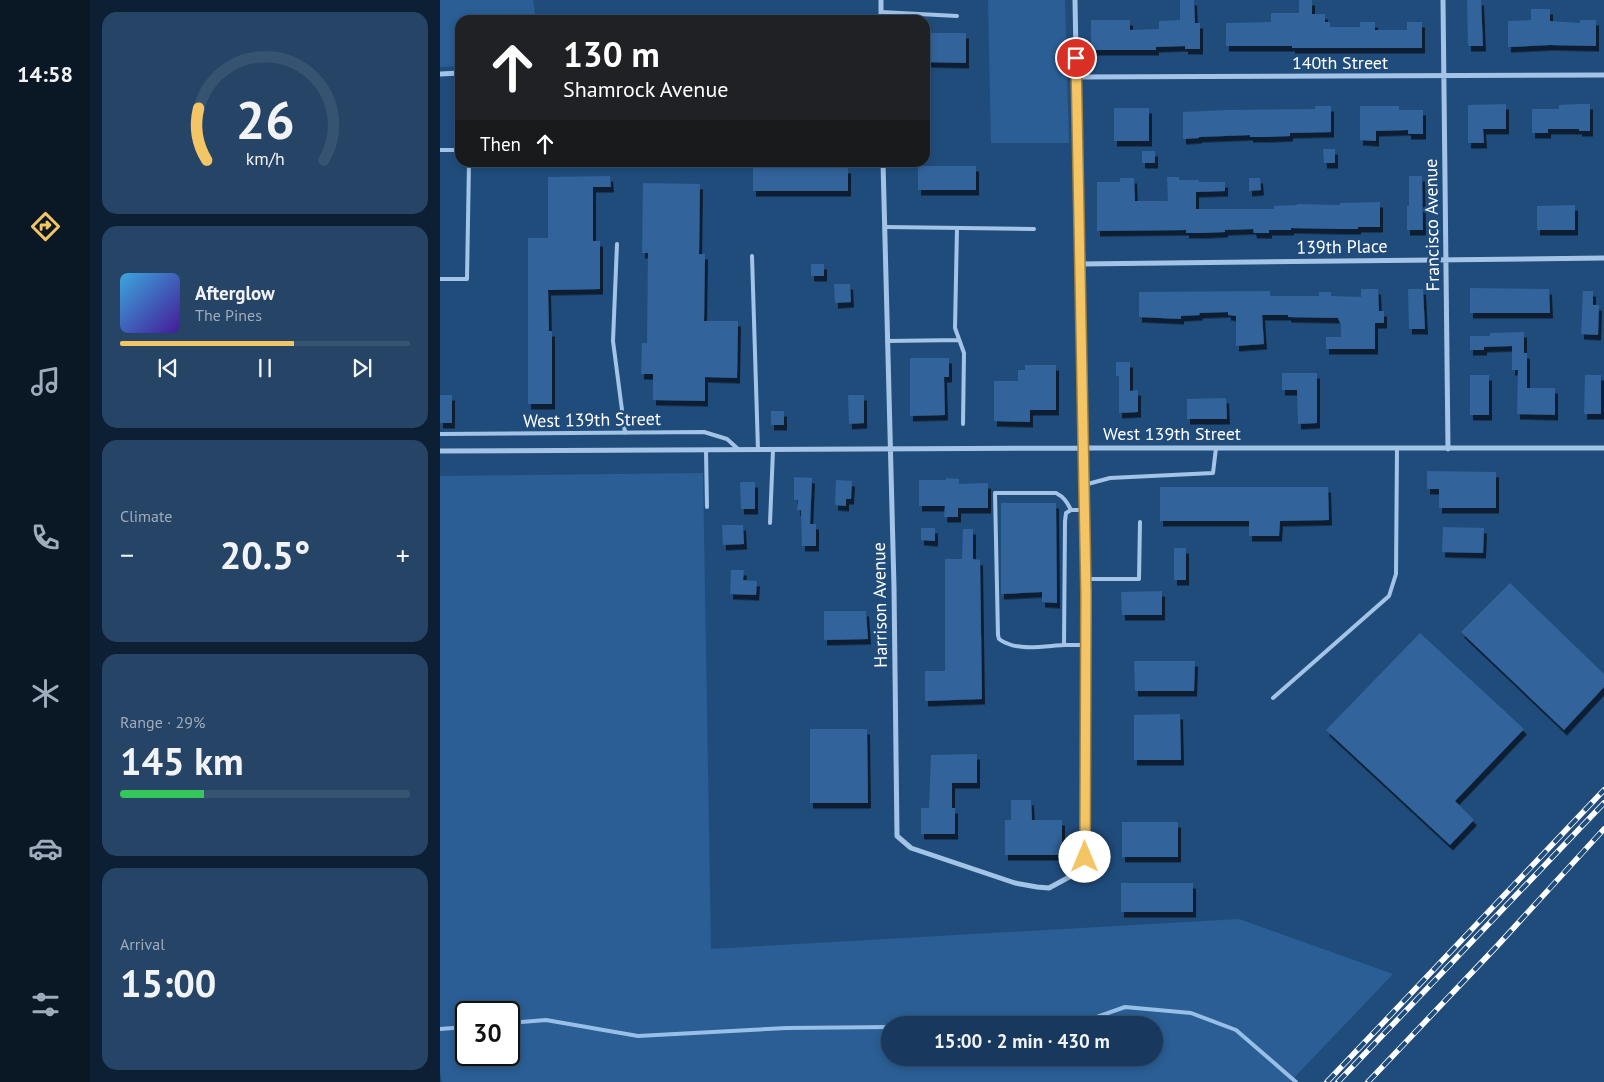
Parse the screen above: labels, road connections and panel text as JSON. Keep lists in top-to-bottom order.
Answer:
{
  "streets": {
    "street": [
      "140th Street",
      "Francisco Avenue",
      "139th Place",
      "West 139th Street",
      "Harrison Avenue"
    ]
  },
  "crossings": [
    ["140th Street", "Francisco Avenue"],
    ["Francisco Avenue", "139th Place"],
    ["Francisco Avenue", "West 139th Street"],
    ["West 139th Street", "Harrison Avenue"]
  ],
  "page": {
    "tabs": "14:58",
    "turn": ["130 m", "Shamrock Avenue"],
    "then": "Then",
    "song": ["Afterglow", "The Pines"],
    "tile": [
      "Climate",
      ["Range · 29%", "145 km"],
      ["Arrival", "15:00"]
    ],
    "heat": ["−", "20.5°", "+"],
    "limit": "30",
    "trip": "15:00 · 2 min · 430 m",
    "gauge": ["26", "km/h"]
  }
}
